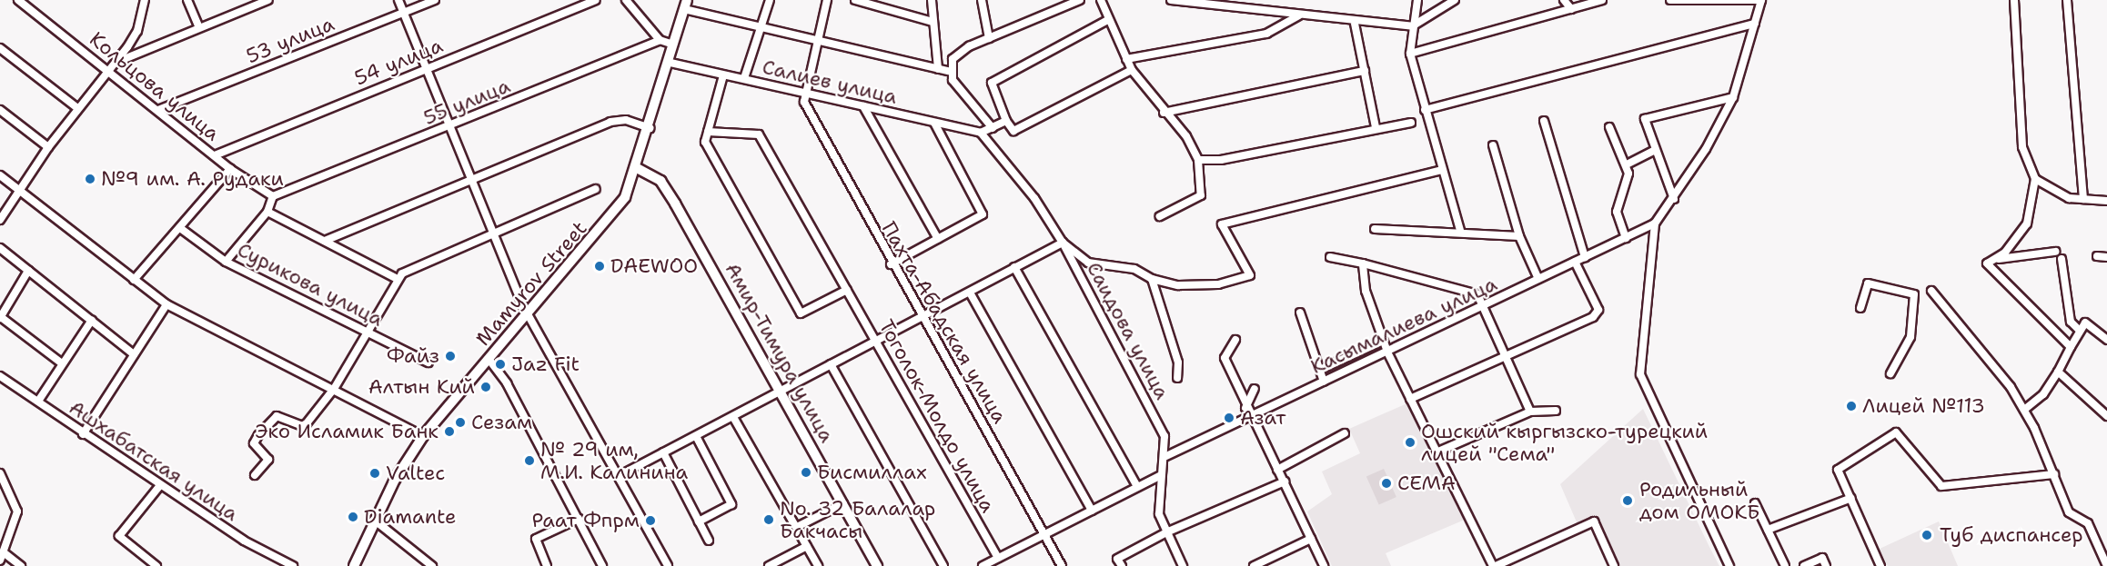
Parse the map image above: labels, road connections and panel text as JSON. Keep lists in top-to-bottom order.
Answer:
{
  "streets": {
    "main road": ["Mamyrov Street", "Амир-Тимура улица"],
    "street": [
      "53 улица",
      "54 улица",
      "Салиев улица",
      "Кольцова улица",
      "55 улица",
      "Сурикова улица",
      "Пахта-Абадская улица",
      "Касымалиева улица",
      "Саидова улица",
      "Тоголок-Молдо улица",
      "Ашхабатская улица"
    ]
  },
  "crossings": [
    ["53 улица", "Кольцова улица"],
    ["54 улица", "Кольцова улица"],
    ["Салиев улица", "Mamyrov Street"],
    ["Салиев улица", "Пахта-Абадская улица"],
    ["Салиев улица", "Саидова улица"],
    ["Кольцова улица", "55 улица"],
    ["Mamyrov Street", "Амир-Тимура улица"],
    ["Касымалиева улица", "Саидова улица"]
  ],
  "places": [
    "№9 им. А. Рудаки",
    "DAEWOO",
    "Файз",
    "Jaz Fit",
    "Алтын Кий",
    "Лицей №113",
    "Азат",
    "Сезам",
    "Эко Исламик Банк",
    "Ошский кыргызско-турецкий лицей \"Сема\"",
    "№ 29 им, М.И. Калинина",
    "Бисмиллах",
    "Valtec",
    "СЕМА",
    "Родильный дом ОМОКБ",
    "Diamante",
    "No. 32 Балалар Бакчасы",
    "Раат Фпрм",
    "Туб диспансер"
  ]
}
